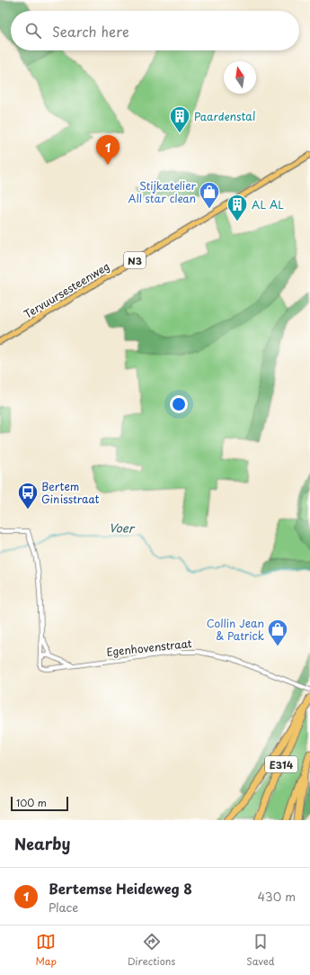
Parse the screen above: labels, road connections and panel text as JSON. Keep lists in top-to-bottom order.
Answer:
{
  "streets": {
    "highway": ["E314"],
    "main road": ["N3", "Tervuursesteenweg"],
    "street": ["Egenhovenstraat"]
  },
  "water": ["Voer"],
  "places": {
    "building": ["Paardenstal", "AL AL"],
    "shop": ["Stijkatelier All star clean", "Collin Jean & Patrick"],
    "bus stop": ["Bertem Ginisstraat"]
  },
  "scale_bar": "100 m",
  "north": "top",
  "page": {
    "search": "Search here",
    "pins": "1",
    "scale": "100 m",
    "heading": "Nearby",
    "list": [
      {
        "mark": "1",
        "name": "Bertemse Heideweg 8",
        "note": "Place",
        "value": "430 m"
      }
    ],
    "nav": ["Map", "Directions", "Saved"]
  }
}
